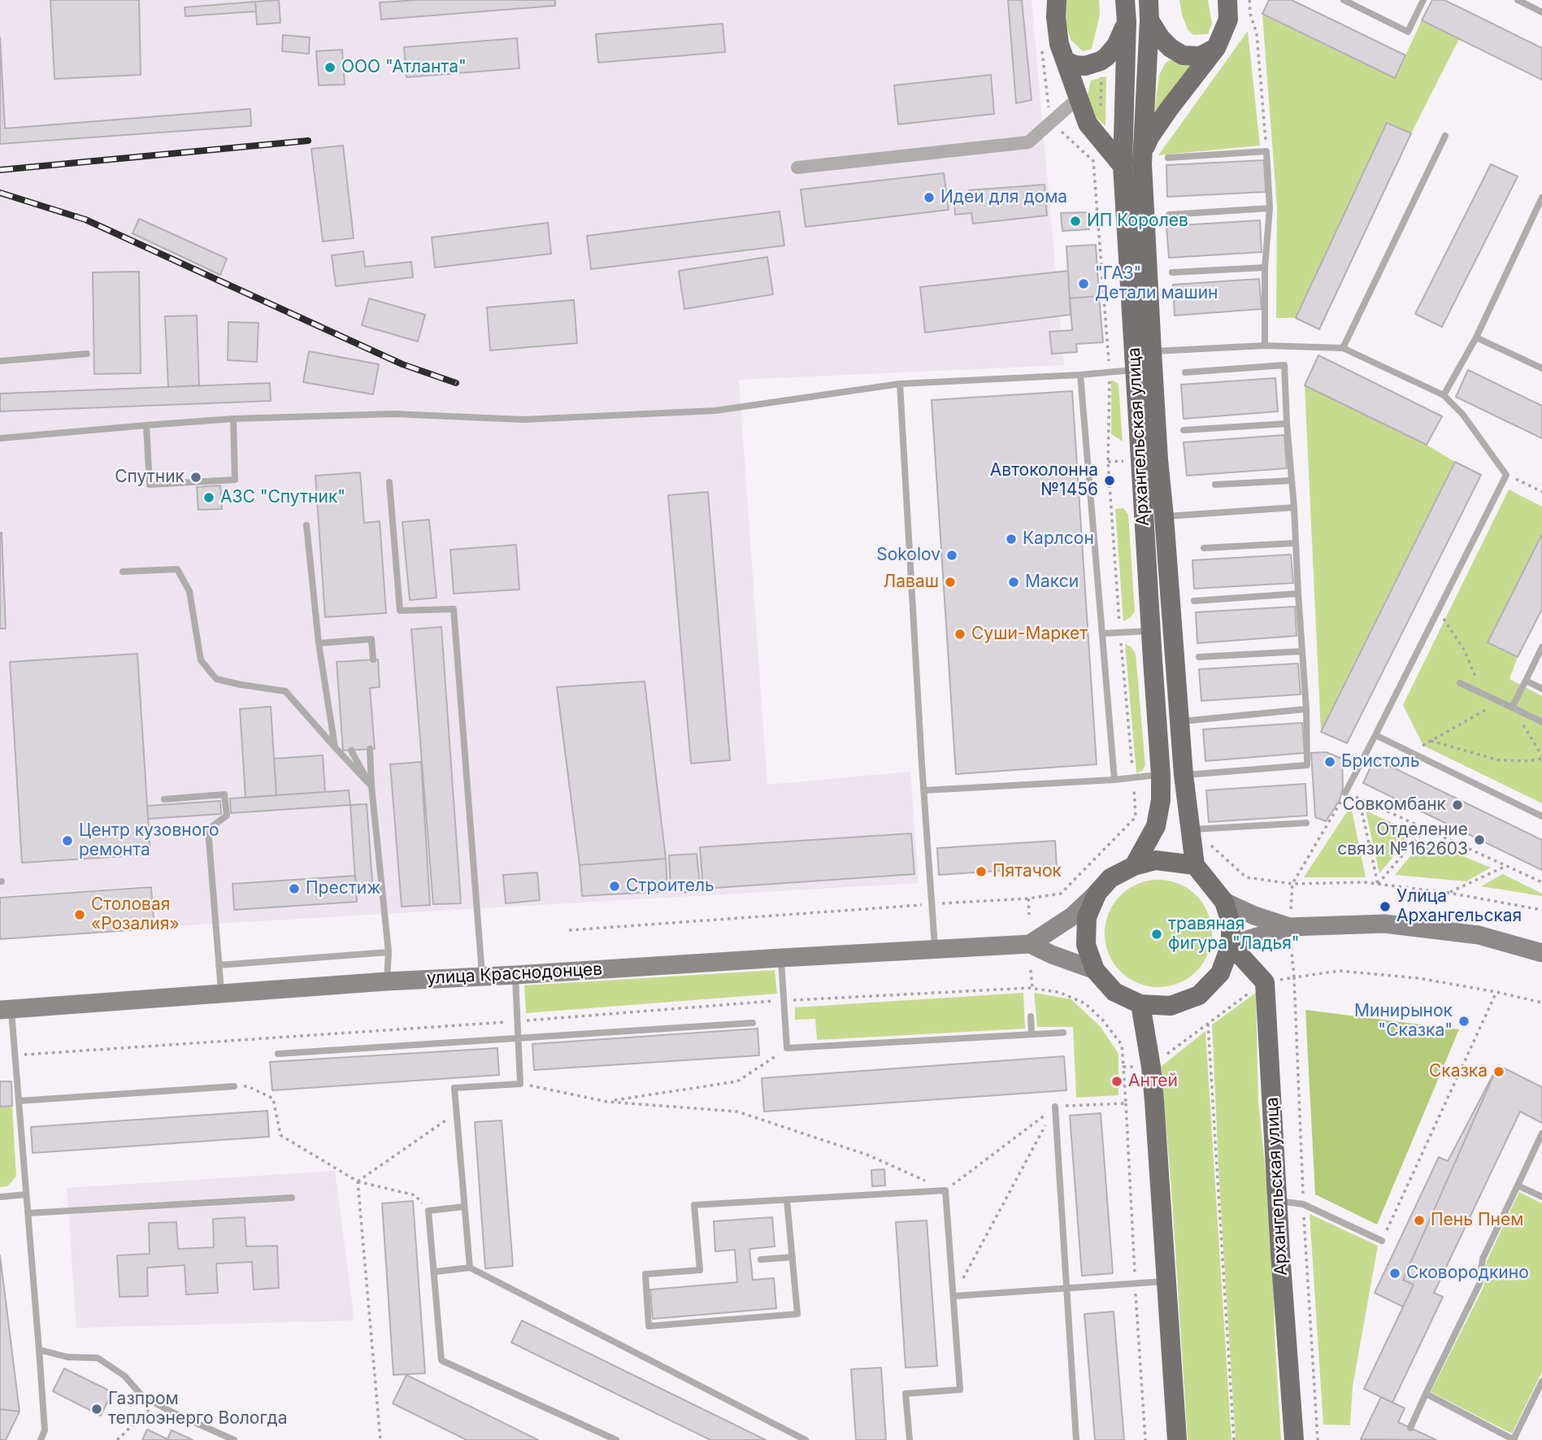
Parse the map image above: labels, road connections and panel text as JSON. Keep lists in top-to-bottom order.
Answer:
{
  "streets": {
    "main road": ["Архангельская улица", "улица Краснодонцев"]
  },
  "crossings": [
    ["Архангельская улица", "улица Краснодонцев"]
  ],
  "places": [
    "ООО \"Атланта\"",
    "Идеи для дома",
    "ИП Королев",
    "\"ГАЗ\" Детали машин",
    "Спутник",
    "Автоколонна №1456",
    "АЗС \"Спутник\"",
    "Карлсон",
    "Sokolov",
    "Лаваш",
    "Макси",
    "Суши-Маркет",
    "Бристоль",
    "Совкомбанк",
    "Отделение связи №162603",
    "Центр кузовного ремонта",
    "Пятачок",
    "Строитель",
    "Престиж",
    "Улица Архангельская",
    "Столовая «Розалия»",
    "травяная фигура \"Ладья\"",
    "Минирынок \"Сказка\"",
    "Сказка",
    "Антей",
    "Пень Пнем",
    "Сковородкино",
    "Газпром теплоэнерго Вологда"
  ]
}
